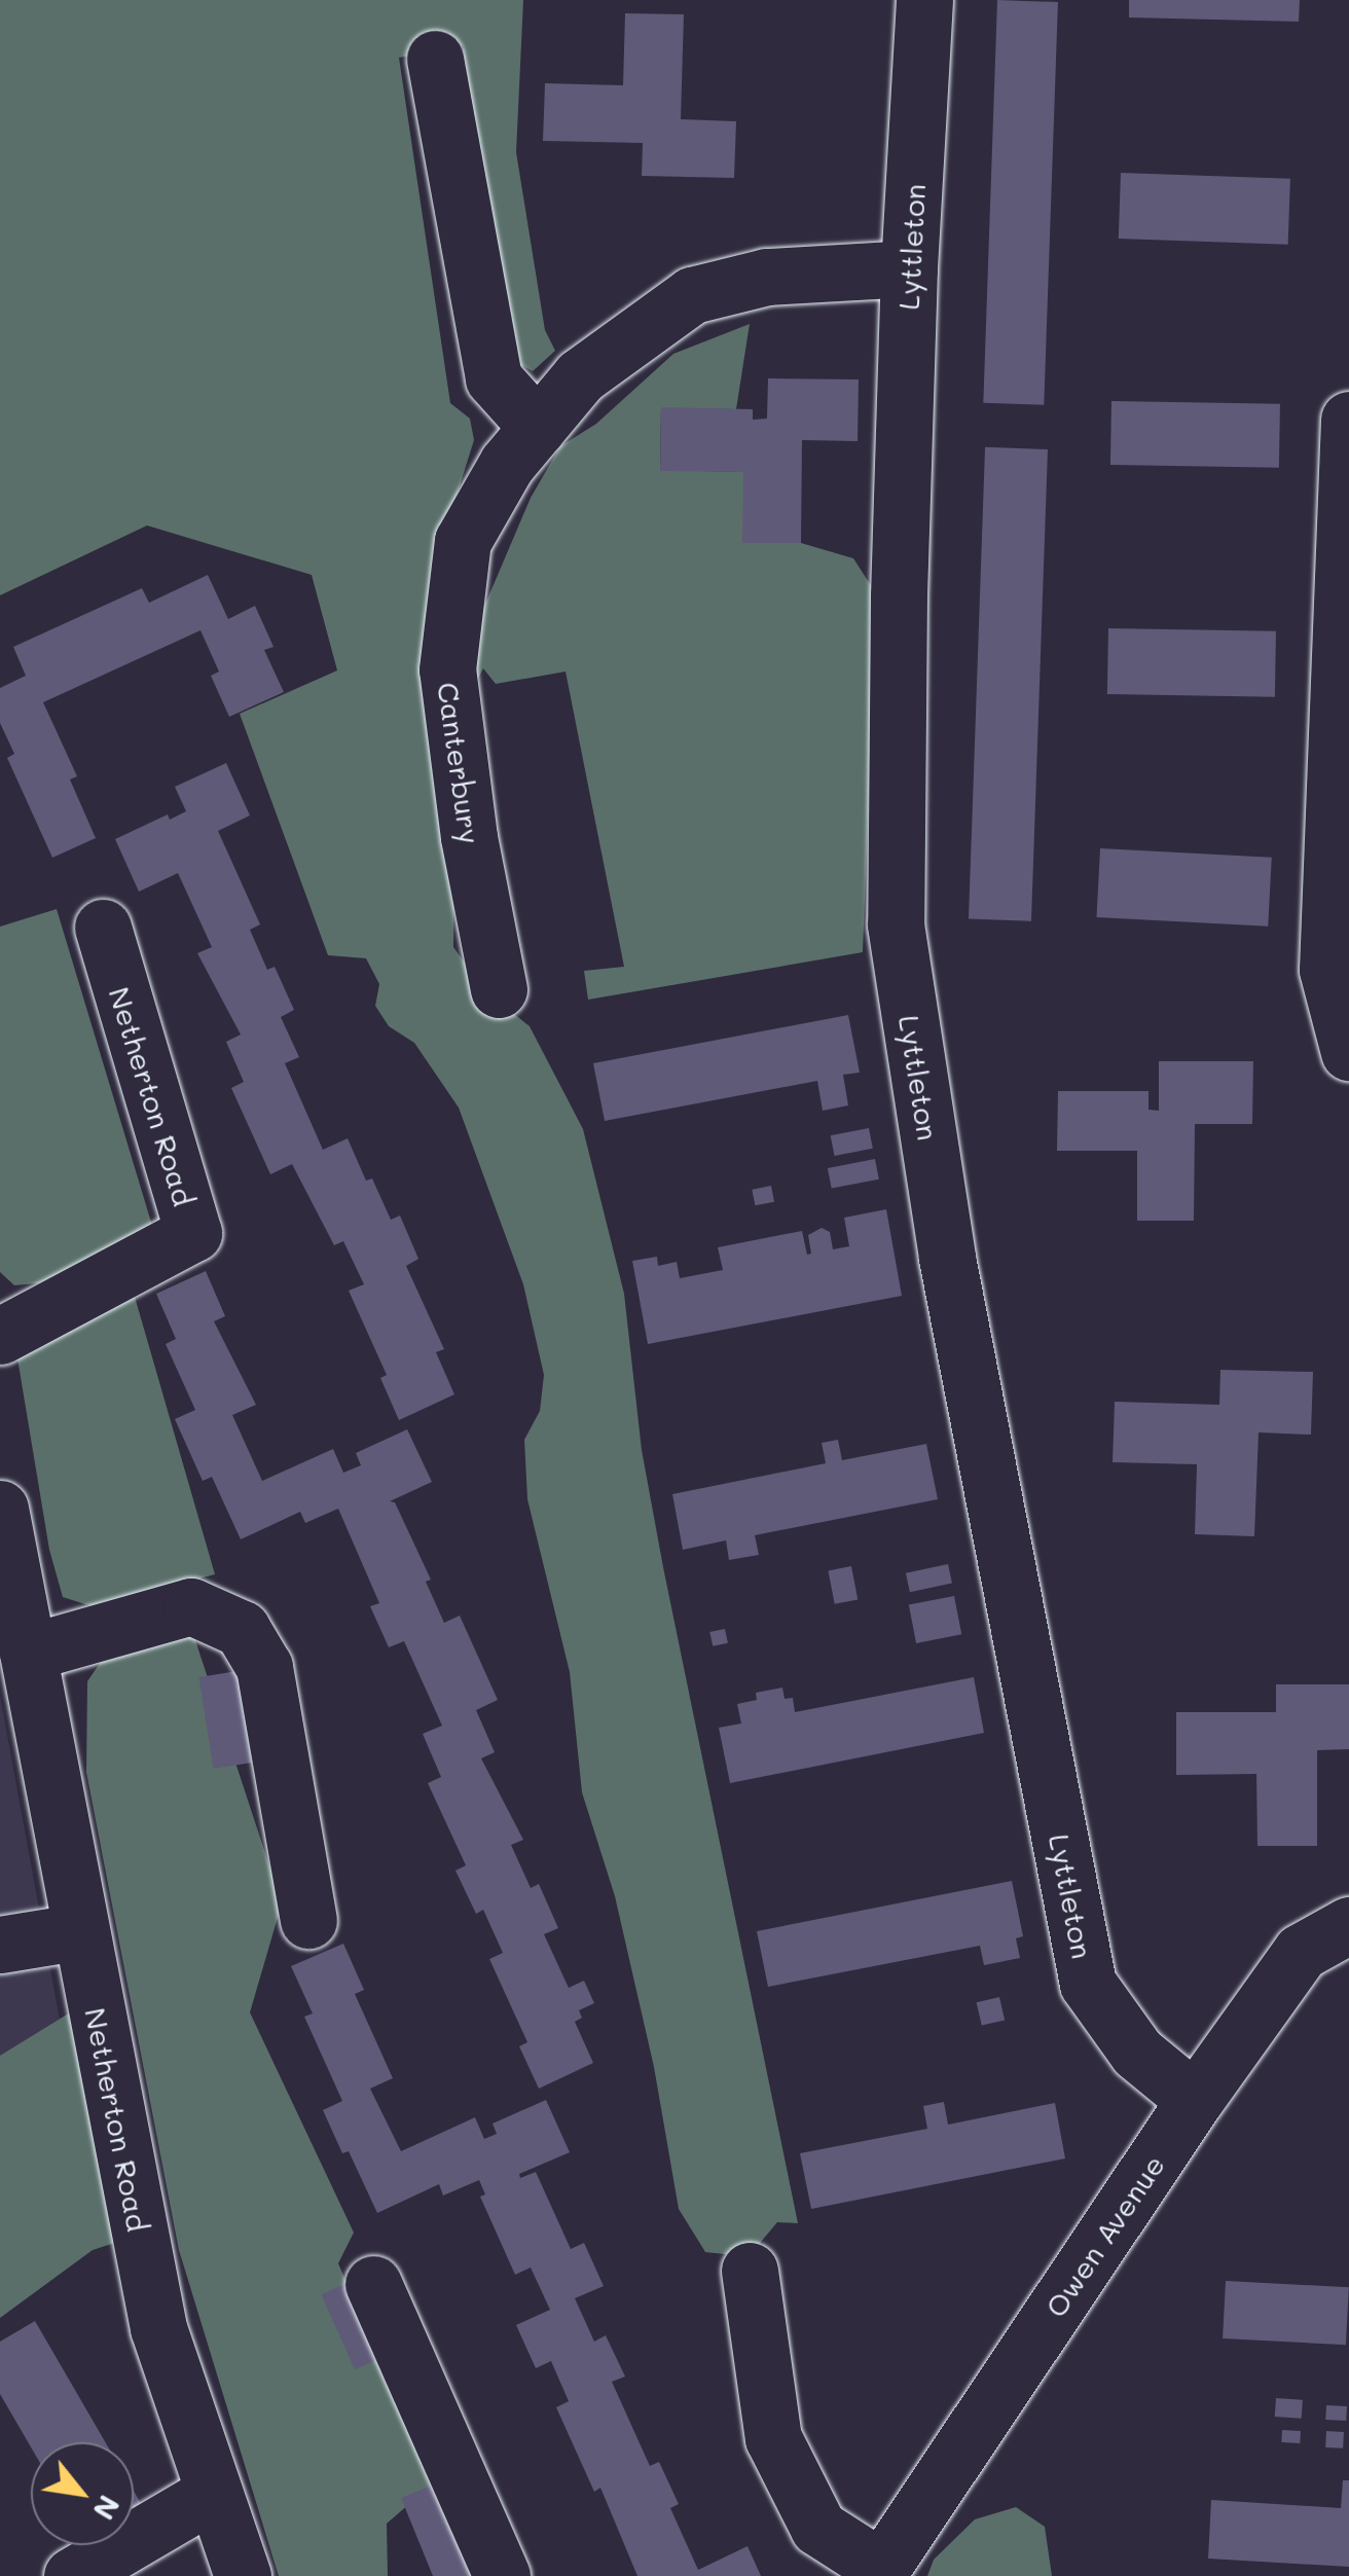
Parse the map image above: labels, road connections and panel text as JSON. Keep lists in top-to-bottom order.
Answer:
{
  "streets": {
    "street": [
      "Lyttleton",
      "Canterbury",
      "Netherton Road",
      "Owen Avenue"
    ]
  },
  "crossings": [
    ["Lyttleton", "Canterbury"],
    ["Lyttleton", "Owen Avenue"]
  ],
  "north": "bottom right"
}
